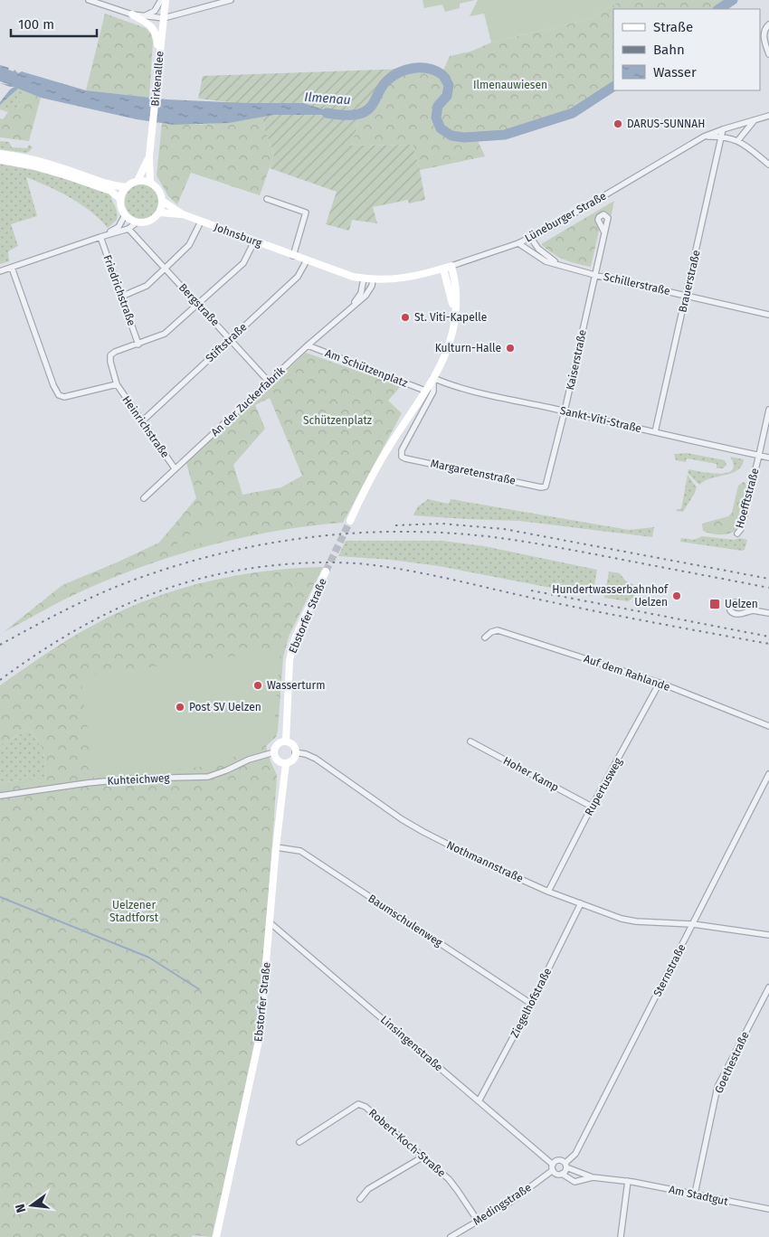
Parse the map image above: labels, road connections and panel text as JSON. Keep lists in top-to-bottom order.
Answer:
{
  "streets": {
    "main road": [
      "Birkenallee",
      "Lüneburger Straße",
      "Johnsburg",
      "Ebstorfer Straße"
    ],
    "street": [
      "Brauerstraße",
      "Schillerstraße",
      "Friedrichstraße",
      "Bergstraße",
      "Stiftstraße",
      "Kaiserstraße",
      "Am Schützenplatz",
      "An der Zuckerfabrik",
      "Sankt-Viti-Straße",
      "Heinrichstraße",
      "Margaretenstraße",
      "Hoefftstraße",
      "Auf dem Rahlande",
      "Hoher Kamp",
      "Kuhteichweg",
      "Rupertusweg",
      "Nothmannstraße",
      "Baumschulenweg",
      "Sternstraße",
      "Ziegelhofstraße",
      "Linsingenstraße",
      "Goethestraße",
      "Robert-Koch-Straße",
      "Am Stadtgut",
      "Medingstraße"
    ]
  },
  "crossings": [
    ["Birkenallee", "Johnsburg"],
    ["Lüneburger Straße", "Johnsburg"],
    ["Lüneburger Straße", "Brauerstraße"],
    ["Lüneburger Straße", "Schillerstraße"],
    ["Lüneburger Straße", "An der Zuckerfabrik"],
    ["Johnsburg", "Stiftstraße"],
    ["Johnsburg", "An der Zuckerfabrik"],
    ["Brauerstraße", "Schillerstraße"],
    ["Brauerstraße", "Sankt-Viti-Straße"],
    ["Schillerstraße", "Kaiserstraße"],
    ["Friedrichstraße", "Heinrichstraße"],
    ["Bergstraße", "Stiftstraße"],
    ["Bergstraße", "An der Zuckerfabrik"],
    ["Stiftstraße", "Heinrichstraße"],
    ["Kaiserstraße", "Sankt-Viti-Straße"],
    ["Kaiserstraße", "Margaretenstraße"],
    ["Am Schützenplatz", "An der Zuckerfabrik"],
    ["An der Zuckerfabrik", "Heinrichstraße"],
    ["Sankt-Viti-Straße", "Margaretenstraße"],
    ["Sankt-Viti-Straße", "Hoefftstraße"],
    ["Ebstorfer Straße", "Kuhteichweg"],
    ["Ebstorfer Straße", "Nothmannstraße"],
    ["Ebstorfer Straße", "Baumschulenweg"],
    ["Ebstorfer Straße", "Linsingenstraße"],
    ["Auf dem Rahlande", "Rupertusweg"],
    ["Hoher Kamp", "Rupertusweg"],
    ["Kuhteichweg", "Nothmannstraße"],
    ["Rupertusweg", "Nothmannstraße"],
    ["Nothmannstraße", "Sternstraße"],
    ["Nothmannstraße", "Ziegelhofstraße"],
    ["Baumschulenweg", "Ziegelhofstraße"],
    ["Sternstraße", "Linsingenstraße"],
    ["Sternstraße", "Medingstraße"],
    ["Ziegelhofstraße", "Linsingenstraße"],
    ["Linsingenstraße", "Medingstraße"],
    ["Goethestraße", "Am Stadtgut"],
    ["Robert-Koch-Straße", "Medingstraße"]
  ],
  "water": ["Ilmenau"],
  "parks": ["Ilmenauwiesen", "Schützenplatz", "Uelzener Stadtforst"],
  "places": {
    "other": [
      "DARUS-SUNNAH",
      "St. Viti-Kapelle",
      "Kulturn-Halle",
      "Hundertwasserbahnhof Uelzen",
      "Wasserturm",
      "Post SV Uelzen"
    ],
    "transit": ["Uelzen"]
  },
  "legend": ["Straße", "Bahn", "Wasser"],
  "scale_bar": "100 m",
  "north": "left"
}
